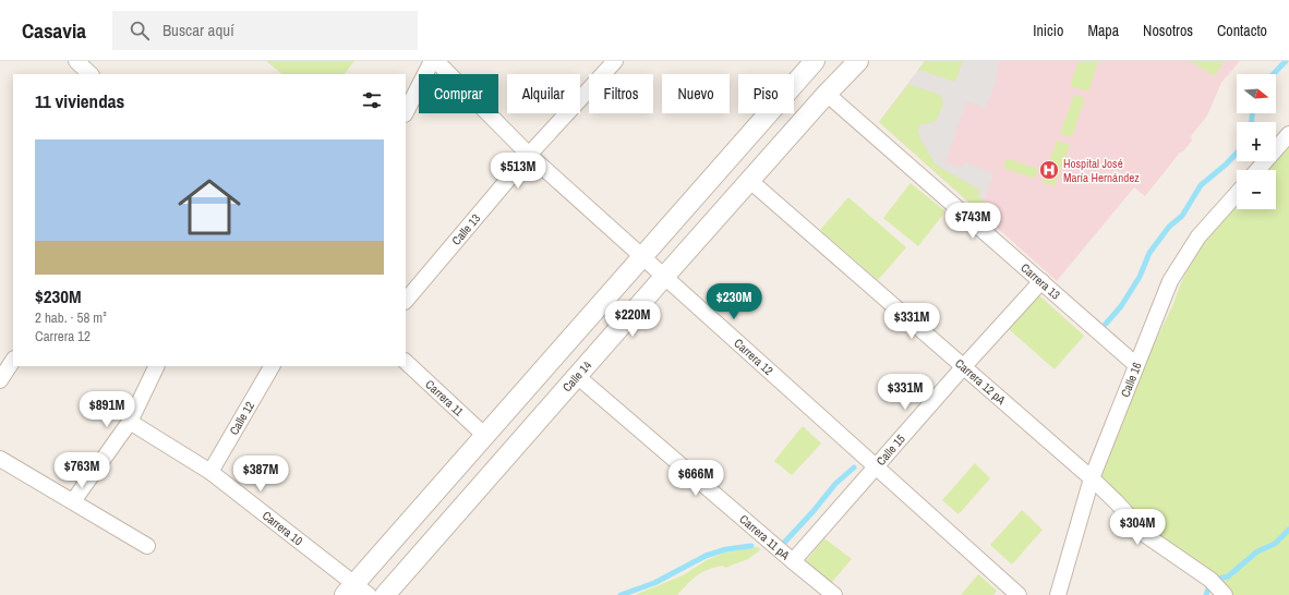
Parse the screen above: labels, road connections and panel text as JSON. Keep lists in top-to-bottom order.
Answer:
{
  "streets": {
    "street": [
      "Calle 13",
      "Carrera 13",
      "Carrera 12",
      "Calle 14",
      "Calle 16",
      "Carrera 12 pA",
      "Carrera 11",
      "Calle 12",
      "Calle 15",
      "Carrera 10",
      "Carrera 11 pA"
    ]
  },
  "crossings": [
    ["Calle 13", "Carrera 12"],
    ["Carrera 13", "Calle 14"],
    ["Carrera 13", "Calle 16"],
    ["Carrera 13", "Calle 15"],
    ["Carrera 12", "Calle 14"],
    ["Carrera 12", "Calle 15"],
    ["Calle 14", "Carrera 12 pA"],
    ["Calle 14", "Carrera 11 pA"],
    ["Calle 16", "Carrera 12 pA"],
    ["Carrera 12 pA", "Calle 15"],
    ["Calle 12", "Carrera 10"],
    ["Calle 15", "Carrera 11 pA"]
  ],
  "places": {
    "hospital": ["Hospital José María Hernández"]
  },
  "north": "right",
  "page": {
    "header": "Casavia",
    "search": "Buscar aquí",
    "nav": [
      "Inicio",
      "Mapa",
      "Nosotros",
      "Contacto"
    ],
    "map_buttons": ["+", "−"],
    "chip": [
      "Comprar",
      "Alquilar",
      "Filtros",
      "Nuevo",
      "Piso"
    ],
    "heading": "11 viviendas",
    "list": [
      {
        "name": "$230M",
        "note": "2 hab. · 58 m² · Carrera 12"
      }
    ],
    "price": [
      "$513M",
      "$743M",
      "$230M",
      "$220M",
      "$331M",
      "$331M",
      "$891M",
      "$763M",
      "$387M",
      "$666M",
      "$304M"
    ]
  }
}
